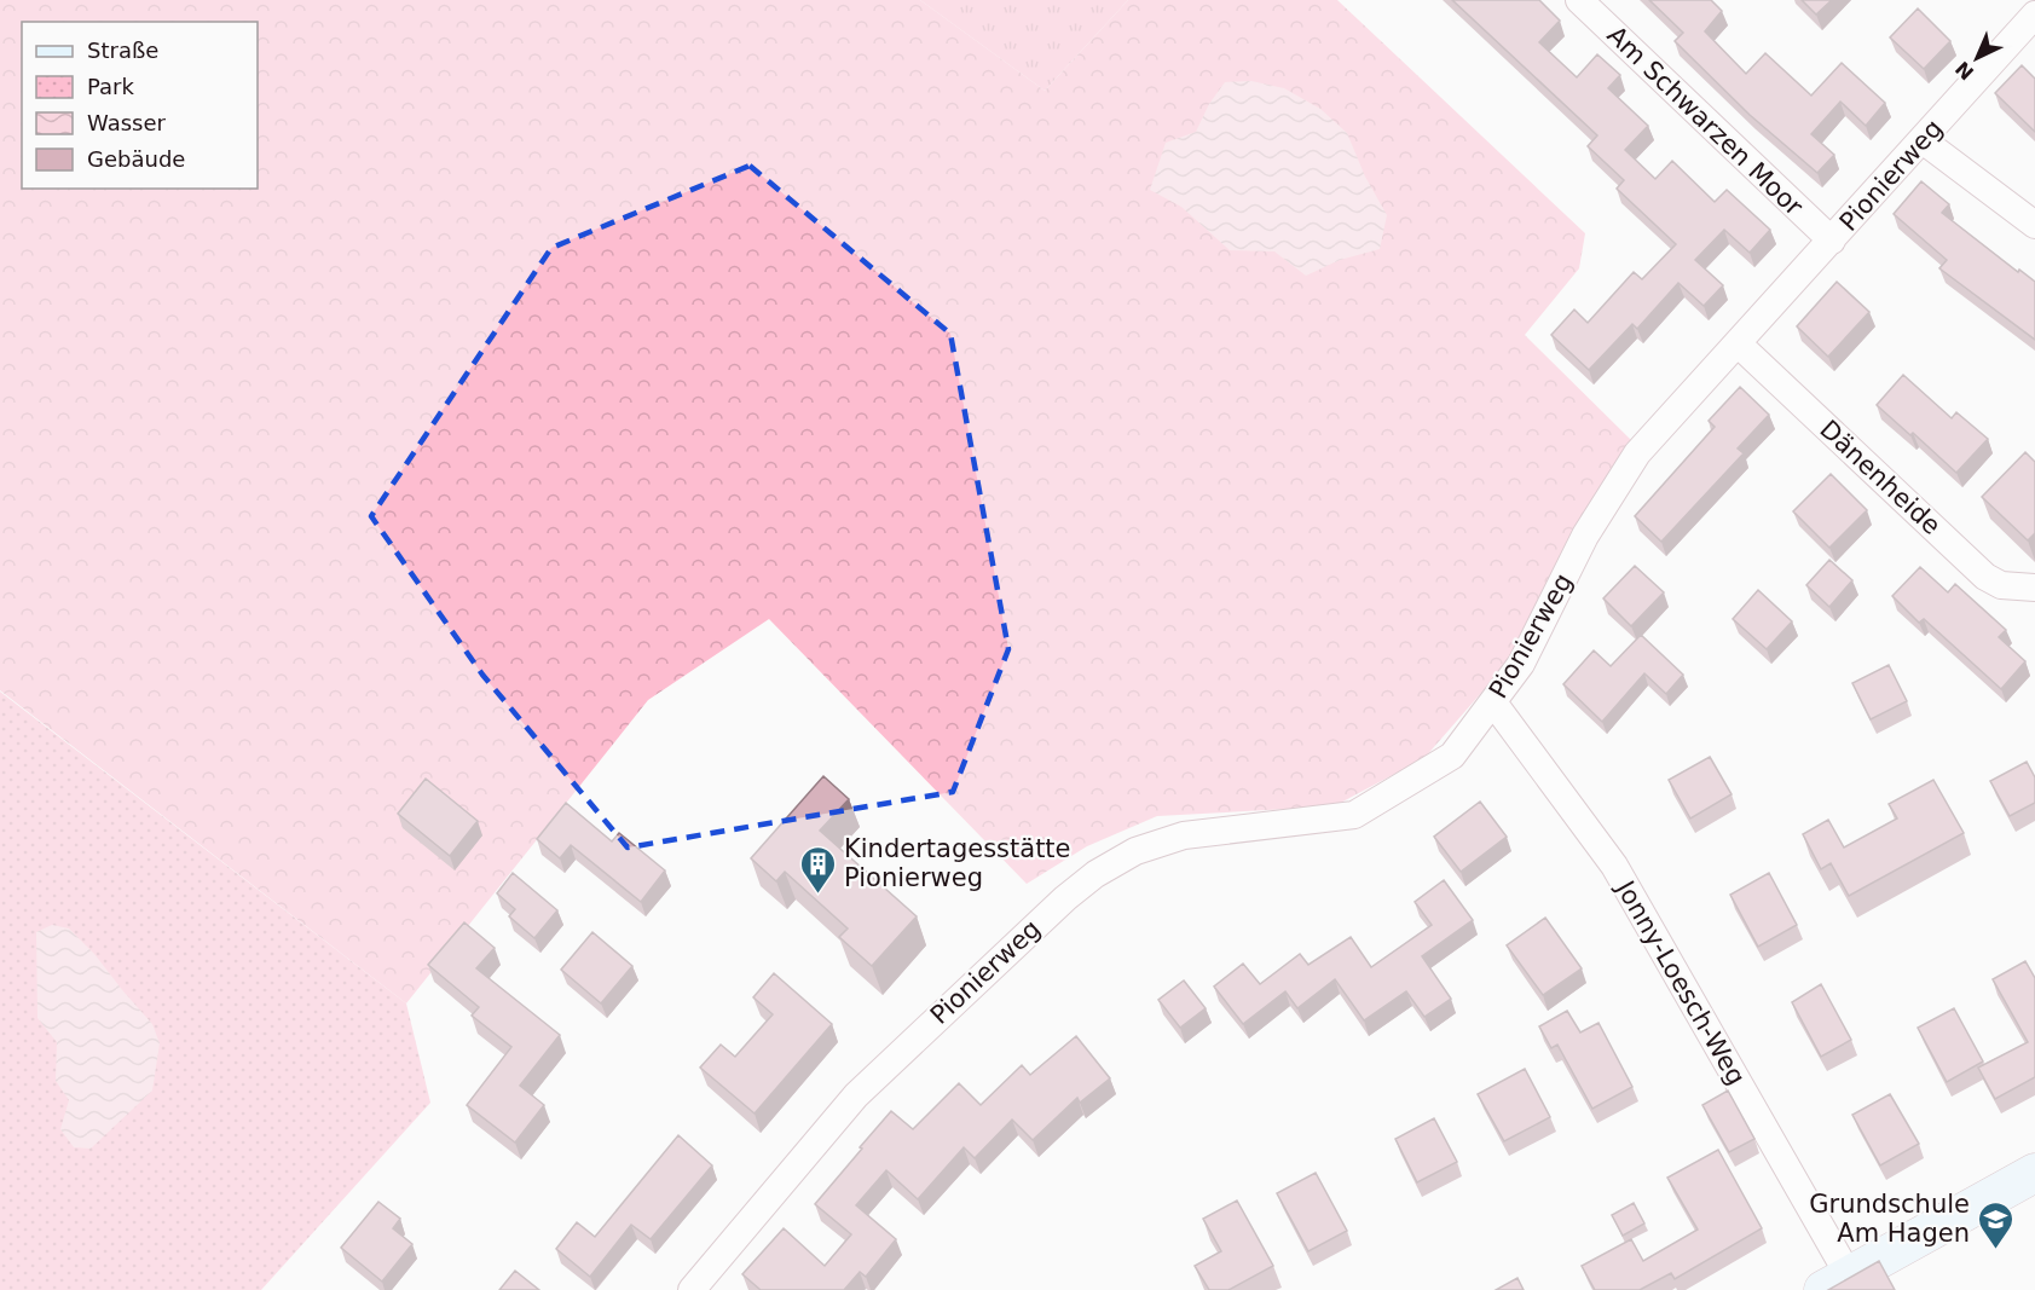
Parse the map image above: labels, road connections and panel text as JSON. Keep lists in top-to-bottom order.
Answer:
{
  "streets": {
    "street": [
      "Am Schwarzen Moor",
      "Pionierweg",
      "Dänenheide",
      "Jonny-Loesch-Weg"
    ]
  },
  "crossings": [
    ["Am Schwarzen Moor", "Pionierweg"],
    ["Pionierweg", "Dänenheide"],
    ["Pionierweg", "Jonny-Loesch-Weg"]
  ],
  "places": {
    "building": ["Kindertagesstätte Pionierweg"],
    "school or university": ["Grundschule Am Hagen"]
  },
  "legend": [
    "Straße",
    "Park",
    "Wasser",
    "Gebäude"
  ],
  "north": "bottom left"
}
